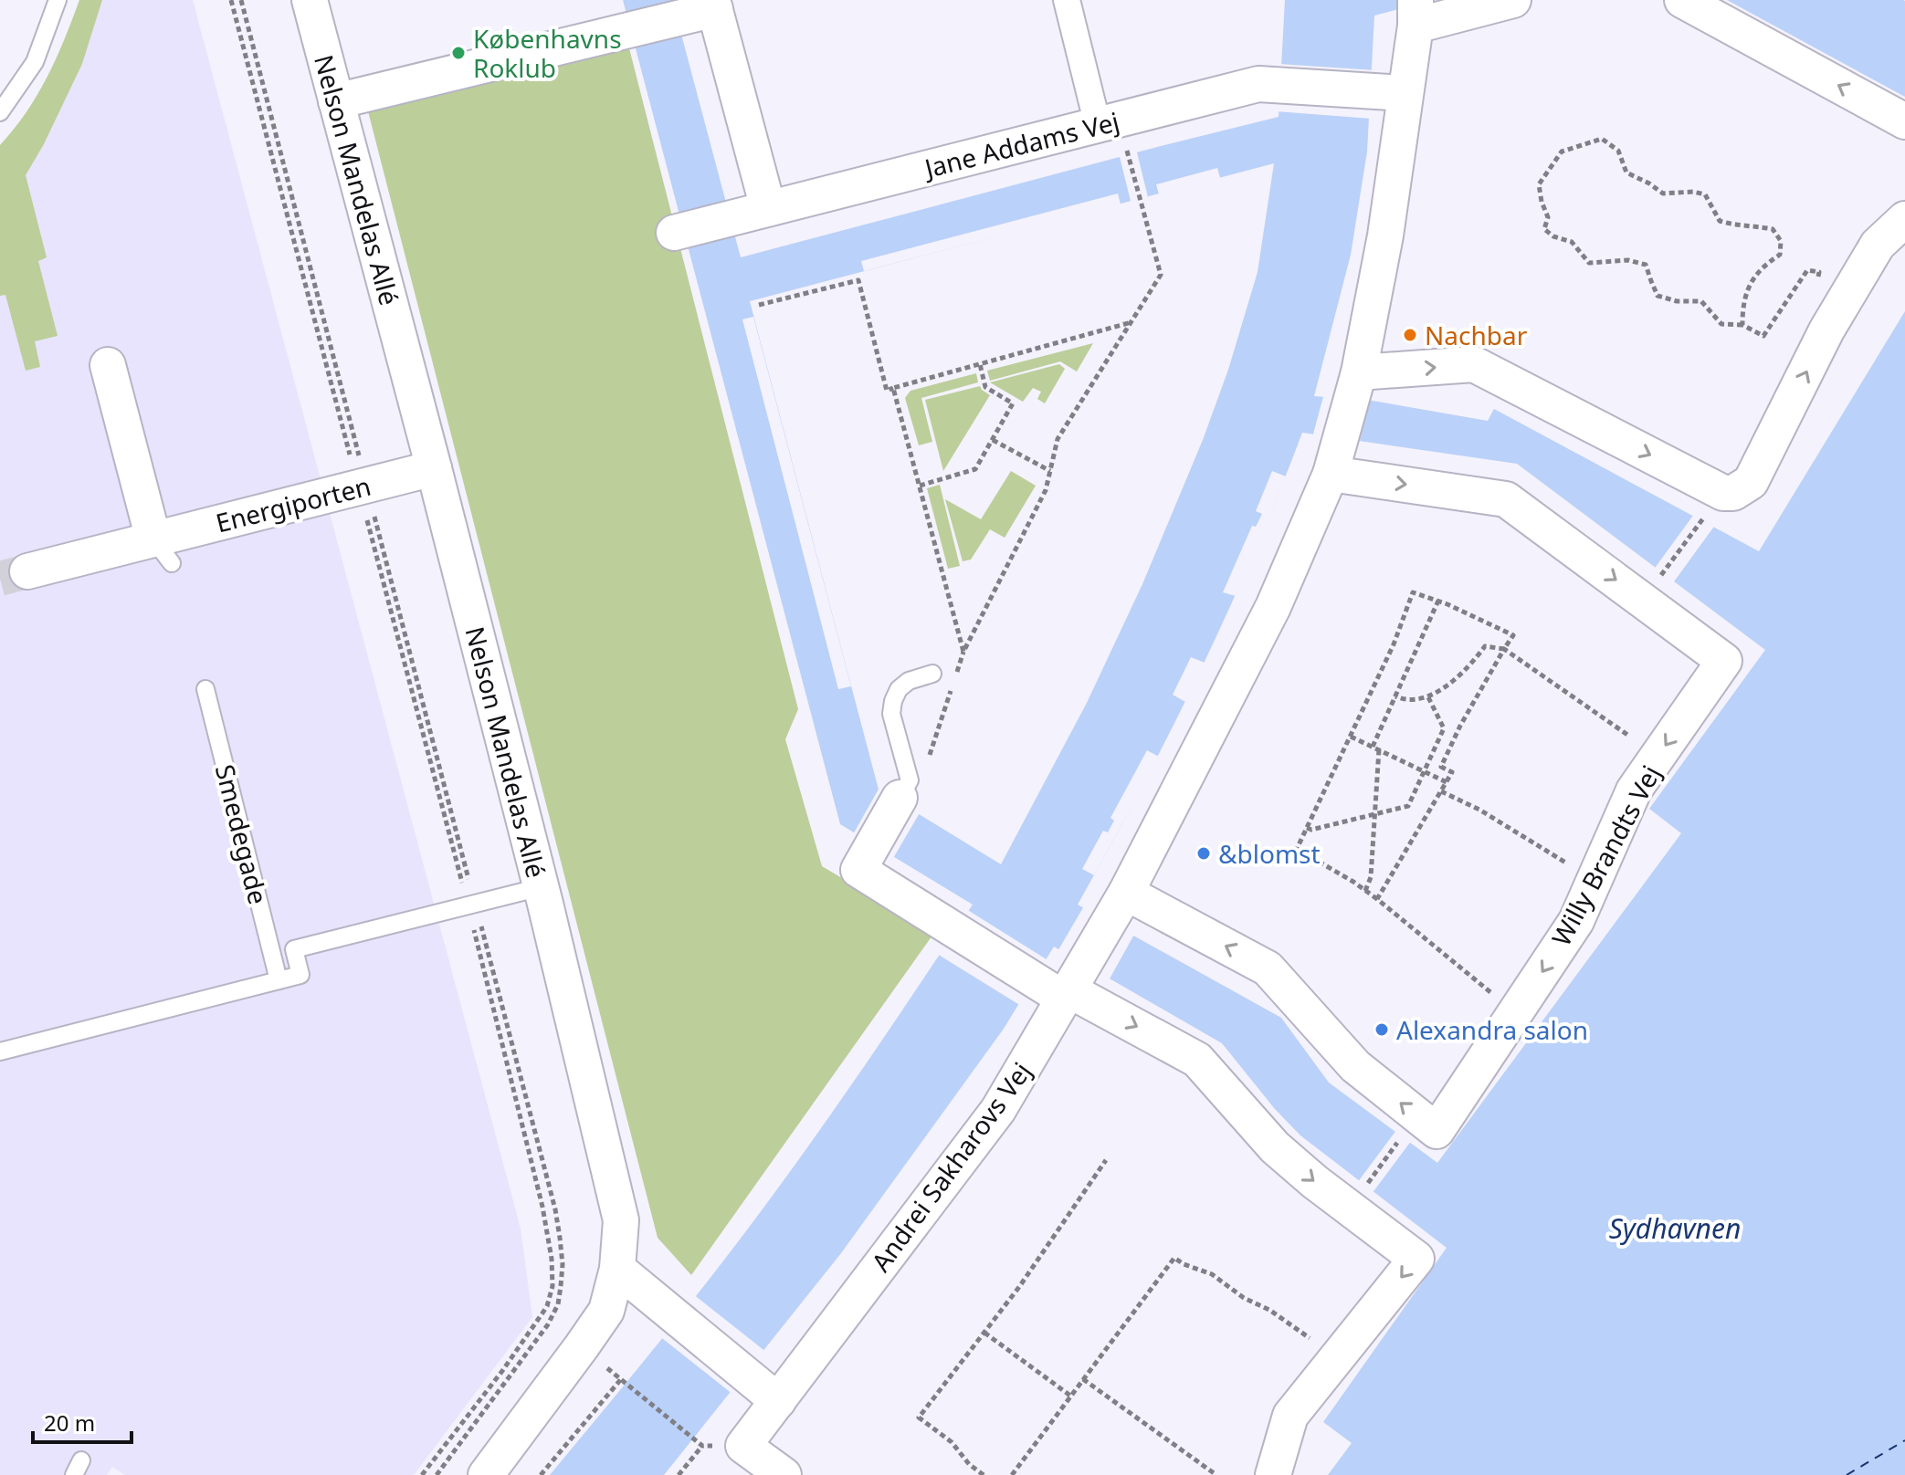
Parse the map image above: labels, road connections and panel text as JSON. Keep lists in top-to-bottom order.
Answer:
{
  "streets": {
    "street": [
      "Jane Addams Vej",
      "Nelson Mandelas Allé",
      "Energiporten",
      "Willy Brandts Vej",
      "Andrei Sakharovs Vej"
    ],
    "lane": ["Smedegade"]
  },
  "crossings": [
    ["Nelson Mandelas Allé", "Energiporten"]
  ],
  "water": ["Sydhavnen"],
  "places": [
    "Københavns Roklub",
    "Nachbar",
    "&blomst",
    "Alexandra salon"
  ],
  "scale_bar": "20 m"
}
